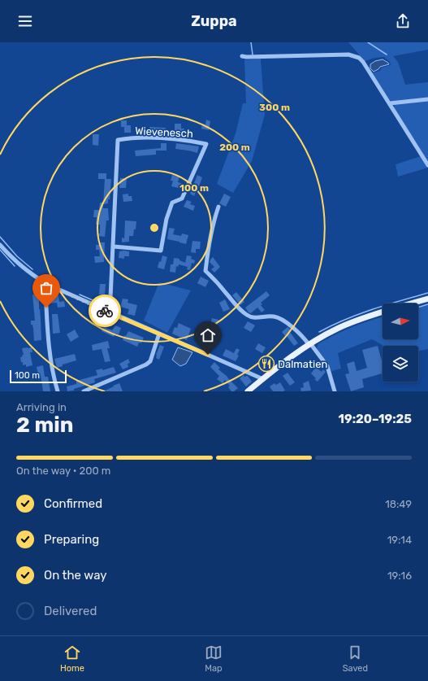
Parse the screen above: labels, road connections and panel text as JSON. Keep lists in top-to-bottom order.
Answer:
{
  "streets": {
    "street": ["Wievenesch"]
  },
  "places": {
    "restaurant": ["Dalmatien"]
  },
  "scale_bar": "100 m",
  "north": "right",
  "page": {
    "header": "Zuppa",
    "scale": "100 m",
    "heading": ["2 min", "Arriving in", "19:20–19:25"],
    "bar": "On the way · 200 m",
    "list": [
      ["Confirmed", "18:49"],
      ["Preparing", "19:14"],
      ["On the way", "19:16"],
      "Delivered"
    ],
    "tabs": ["Home", "Map", "Saved"]
  },
  "rings": ["300 m", "200 m", "100 m"]
}
